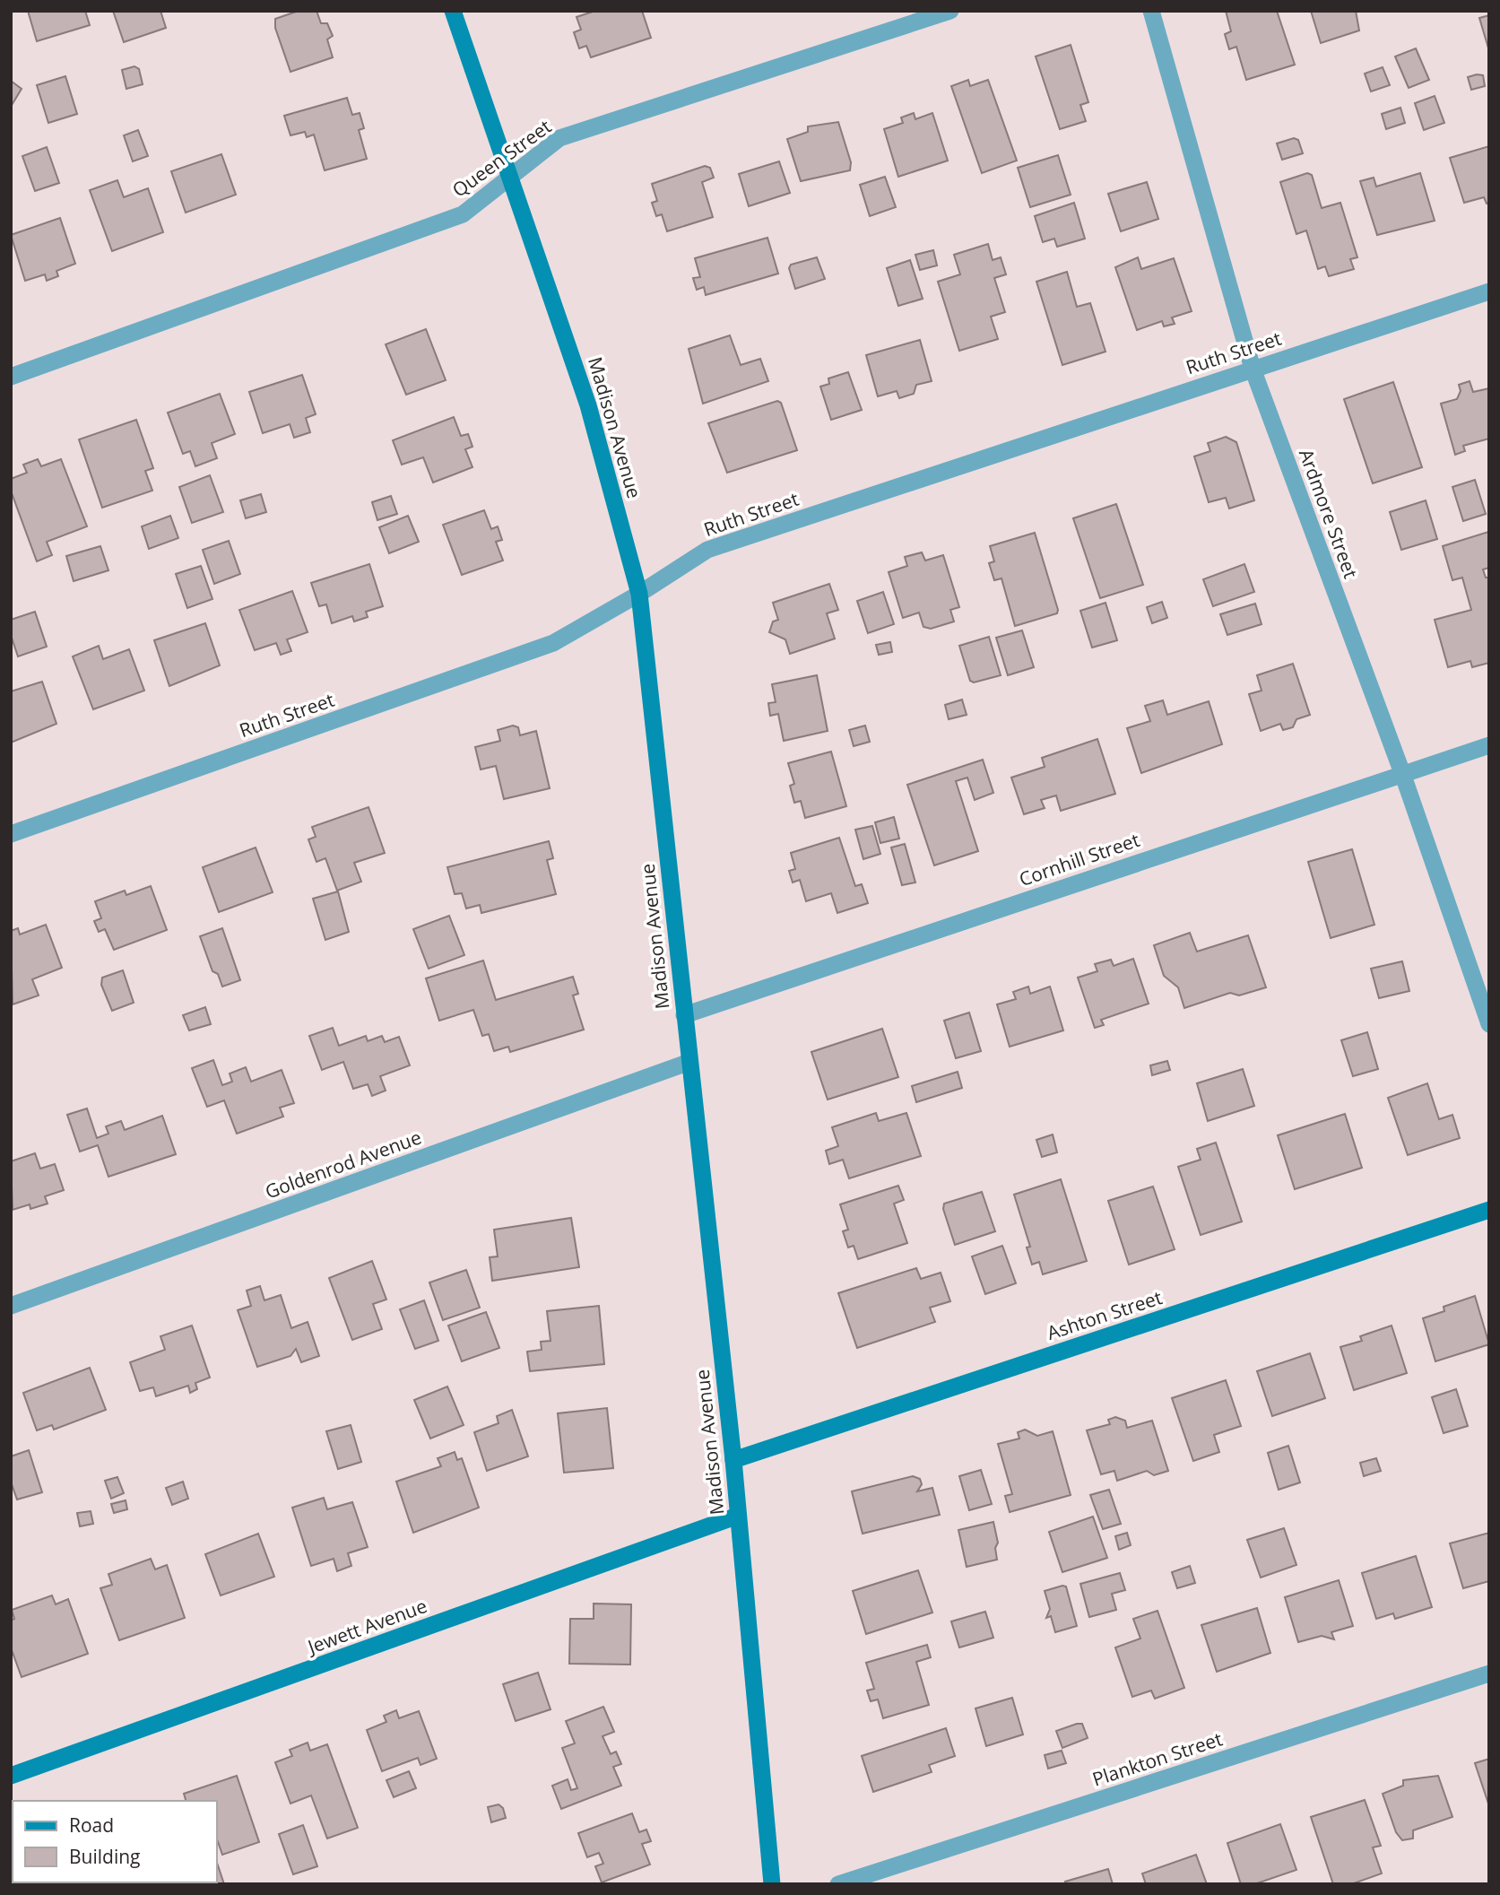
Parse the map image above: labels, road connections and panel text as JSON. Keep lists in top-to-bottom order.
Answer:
{
  "streets": {
    "main road": ["Madison Avenue", "Ashton Street", "Jewett Avenue"],
    "street": [
      "Queen Street",
      "Ruth Street",
      "Ardmore Street",
      "Cornhill Street",
      "Goldenrod Avenue",
      "Plankton Street"
    ]
  },
  "crossings": [
    ["Queen Street", "Madison Avenue"],
    ["Ruth Street", "Madison Avenue"],
    ["Ruth Street", "Ardmore Street"],
    ["Madison Avenue", "Cornhill Street"],
    ["Madison Avenue", "Goldenrod Avenue"],
    ["Madison Avenue", "Ashton Street"],
    ["Madison Avenue", "Jewett Avenue"],
    ["Ardmore Street", "Cornhill Street"]
  ],
  "legend": ["Road", "Building"]
}
